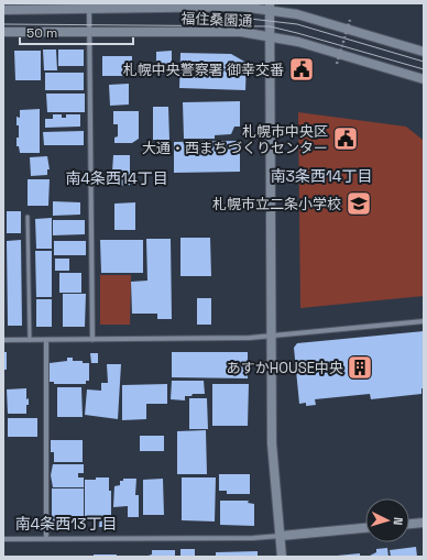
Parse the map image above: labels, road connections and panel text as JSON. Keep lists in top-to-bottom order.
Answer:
{
  "streets": {
    "street": ["福住桑園通"]
  },
  "districts": ["南3条西14丁目", "南4条西14丁目", "南4条西13丁目"],
  "places": {
    "public building": ["札幌中央警察署 御幸交番", "札幌市中央区 大通・西まちづくりセンター"],
    "school or university": ["札幌市立二条小学校"],
    "building": ["あすかHOUSE中央"]
  },
  "scale_bar": "50 m",
  "north": "right"
}
